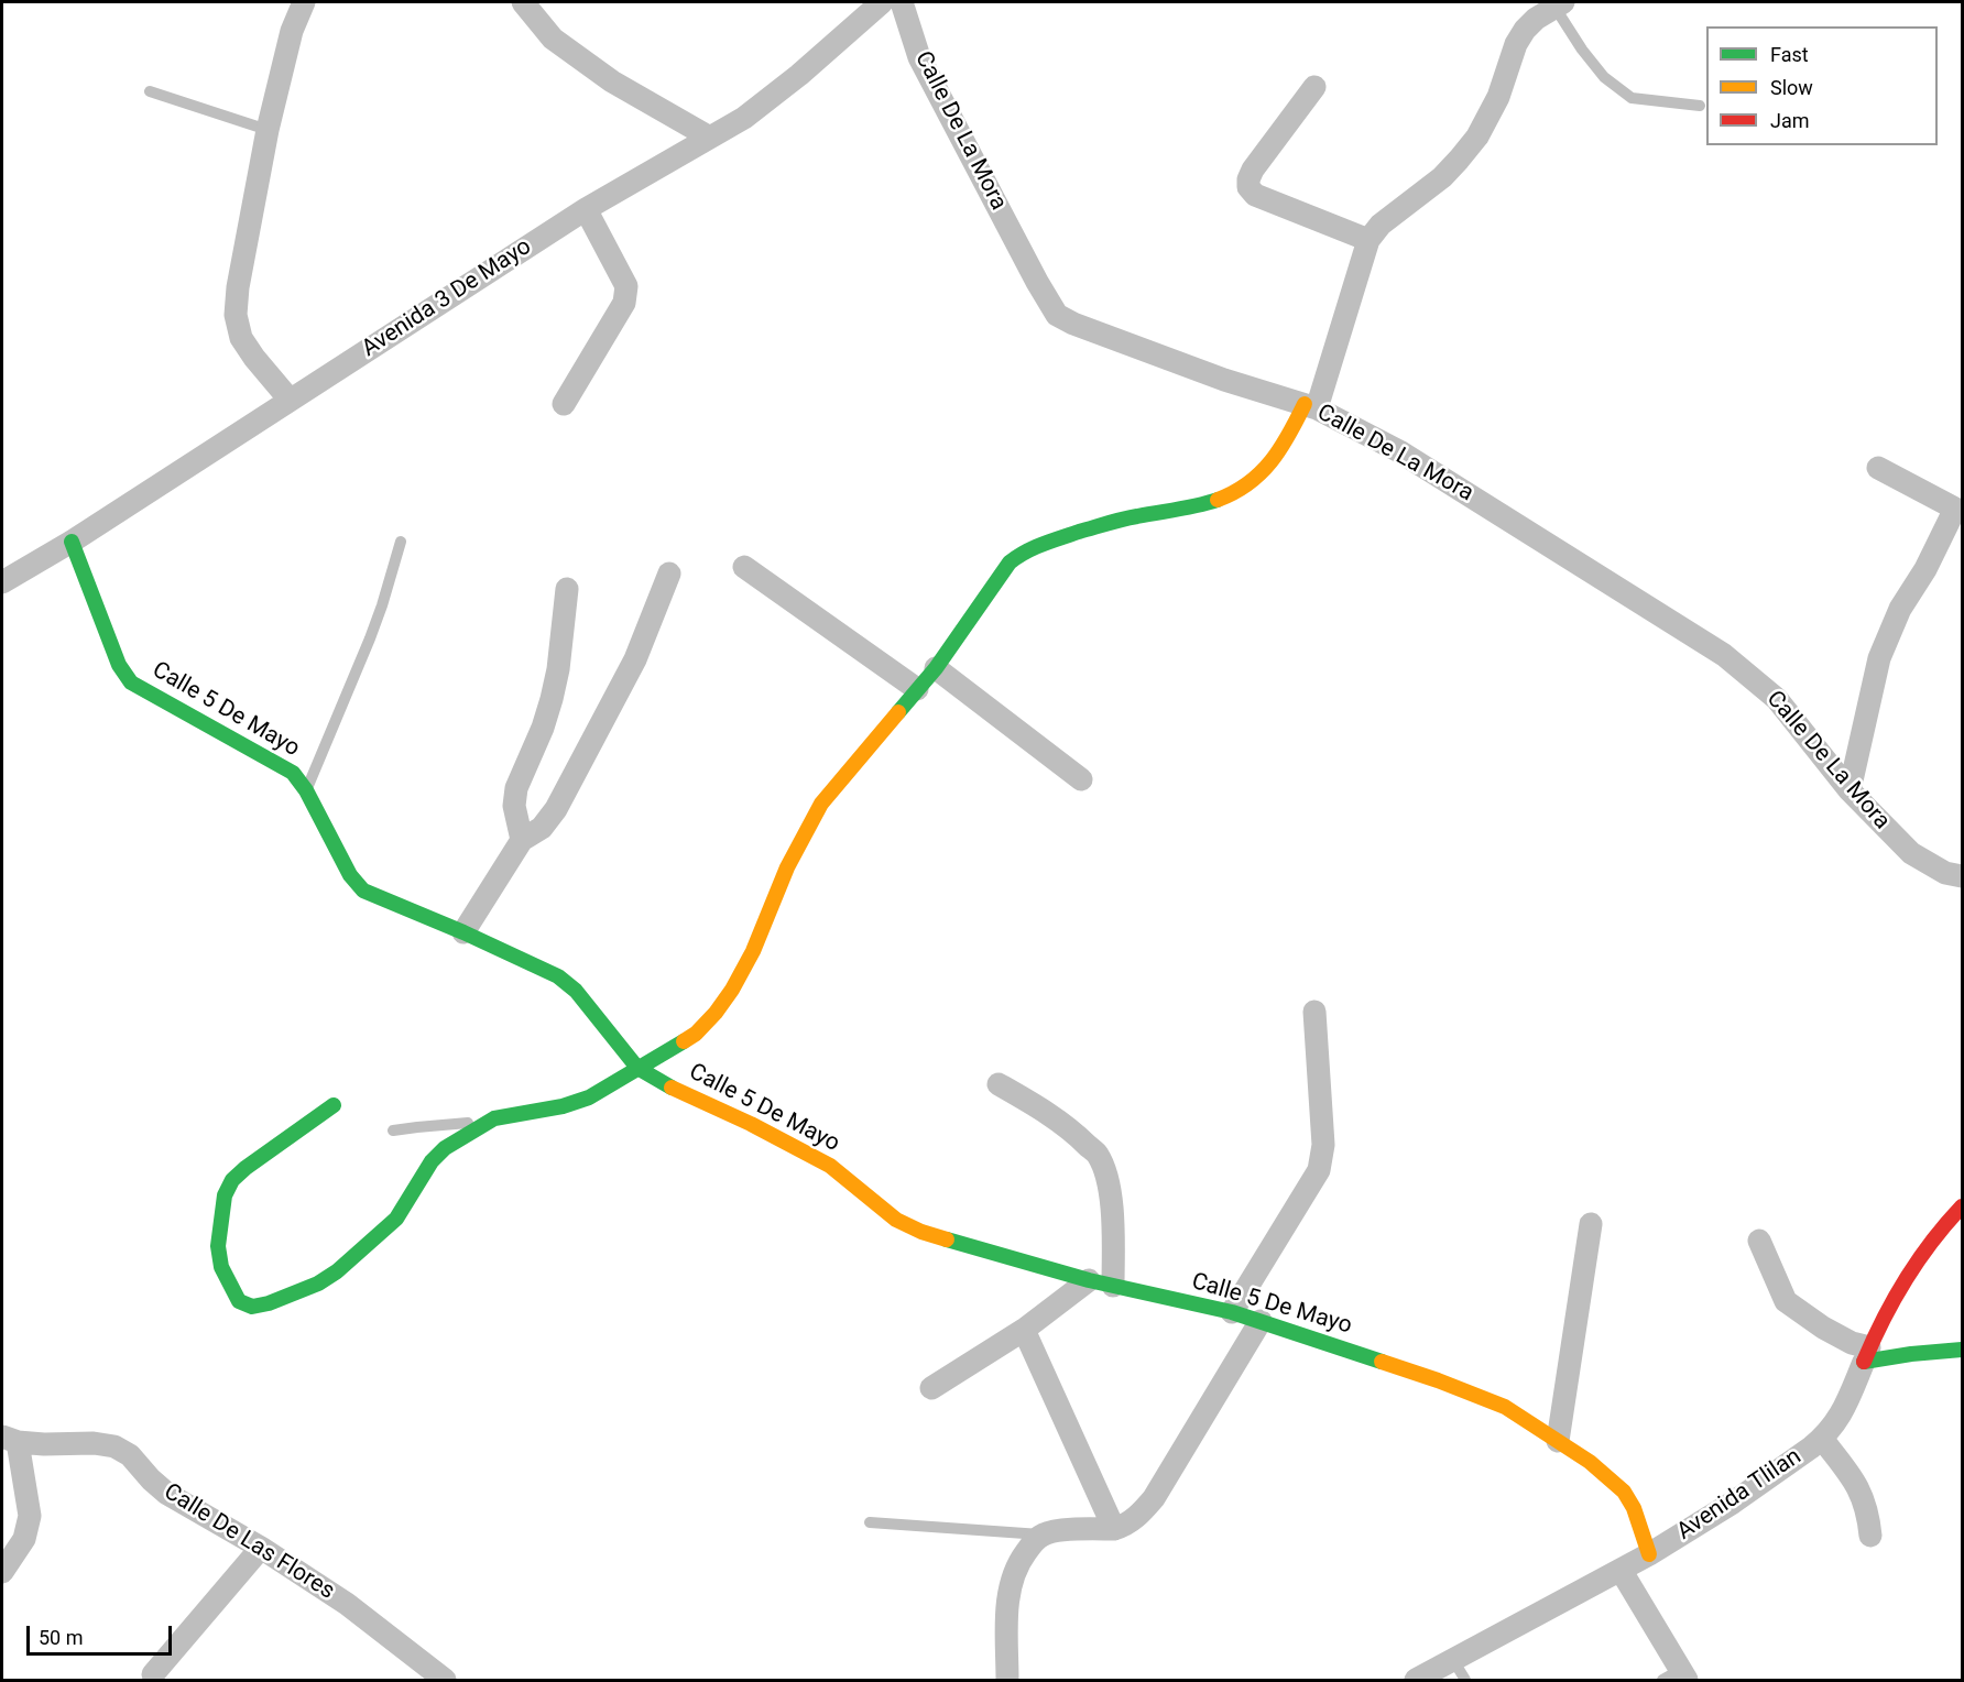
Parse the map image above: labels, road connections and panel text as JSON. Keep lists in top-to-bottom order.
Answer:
{
  "streets": {
    "street": [
      "Calle De La Mora",
      "Avenida 3 De Mayo",
      "Calle 5 De Mayo",
      "Avenida Tlilan",
      "Calle De Las Flores"
    ]
  },
  "crossings": [
    ["Avenida 3 De Mayo", "Calle 5 De Mayo"],
    ["Calle 5 De Mayo", "Avenida Tlilan"]
  ],
  "legend": ["Fast", "Slow", "Jam"],
  "scale_bar": "50 m"
}
